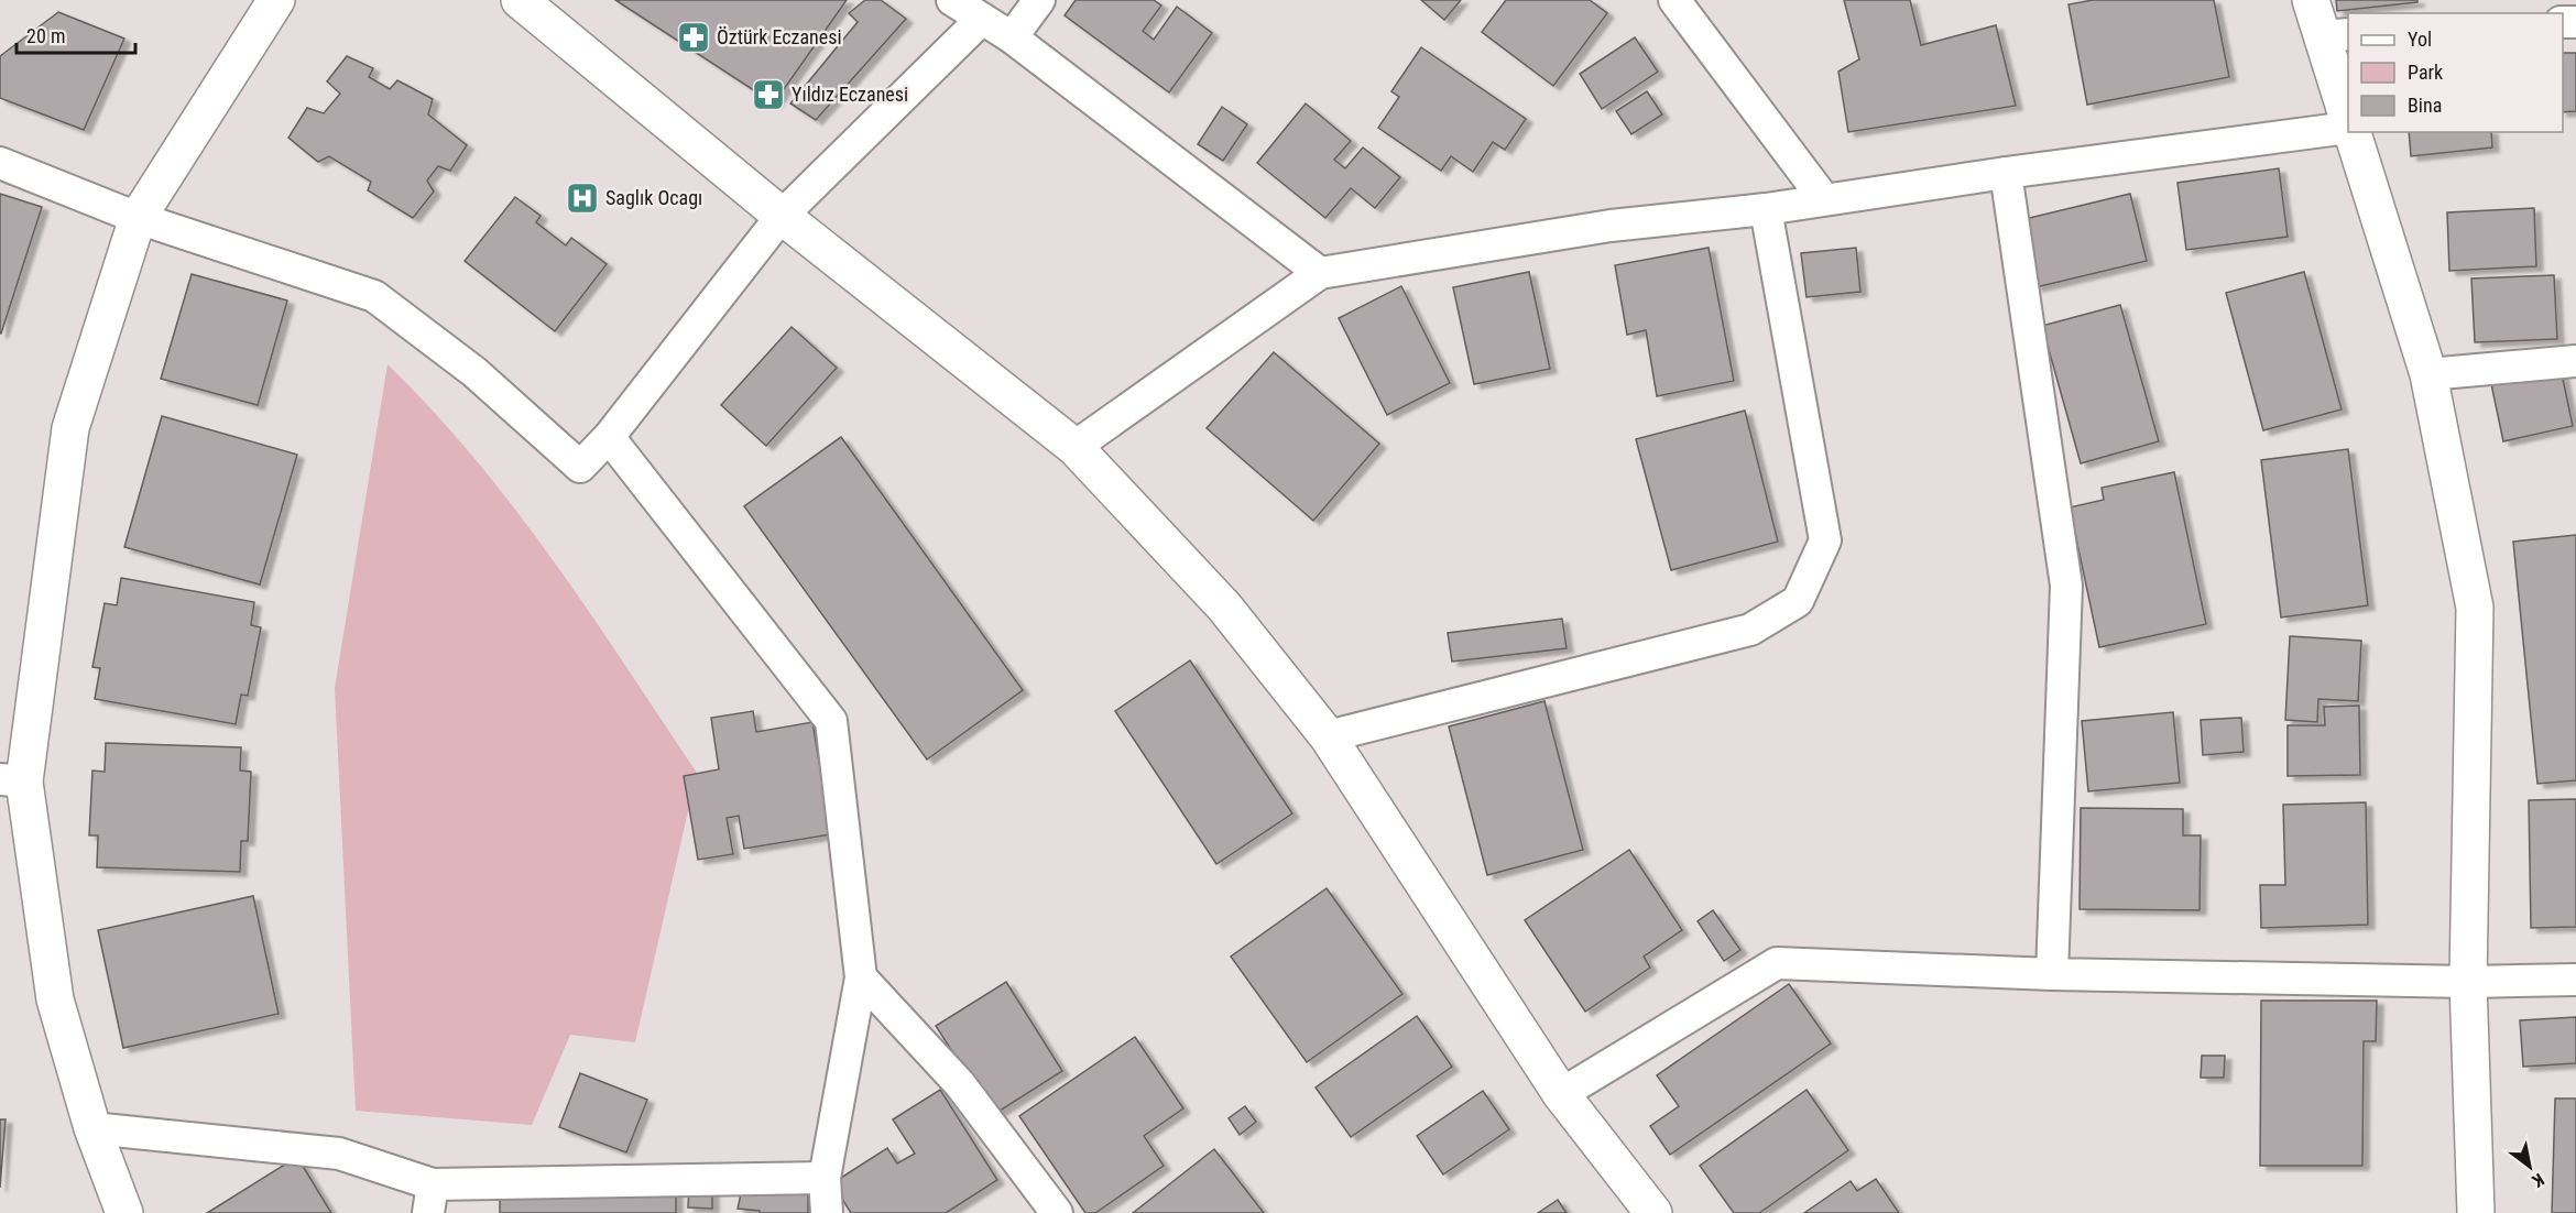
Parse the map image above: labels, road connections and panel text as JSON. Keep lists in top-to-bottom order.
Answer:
{
  "places": {
    "pharmacy": ["Öztürk Eczanesi", "Yıldız Eczanesi"],
    "hospital": ["Saglık Ocagı"]
  },
  "legend": ["Yol", "Park", "Bina"],
  "scale_bar": "20 m",
  "north": "bottom right"
}
